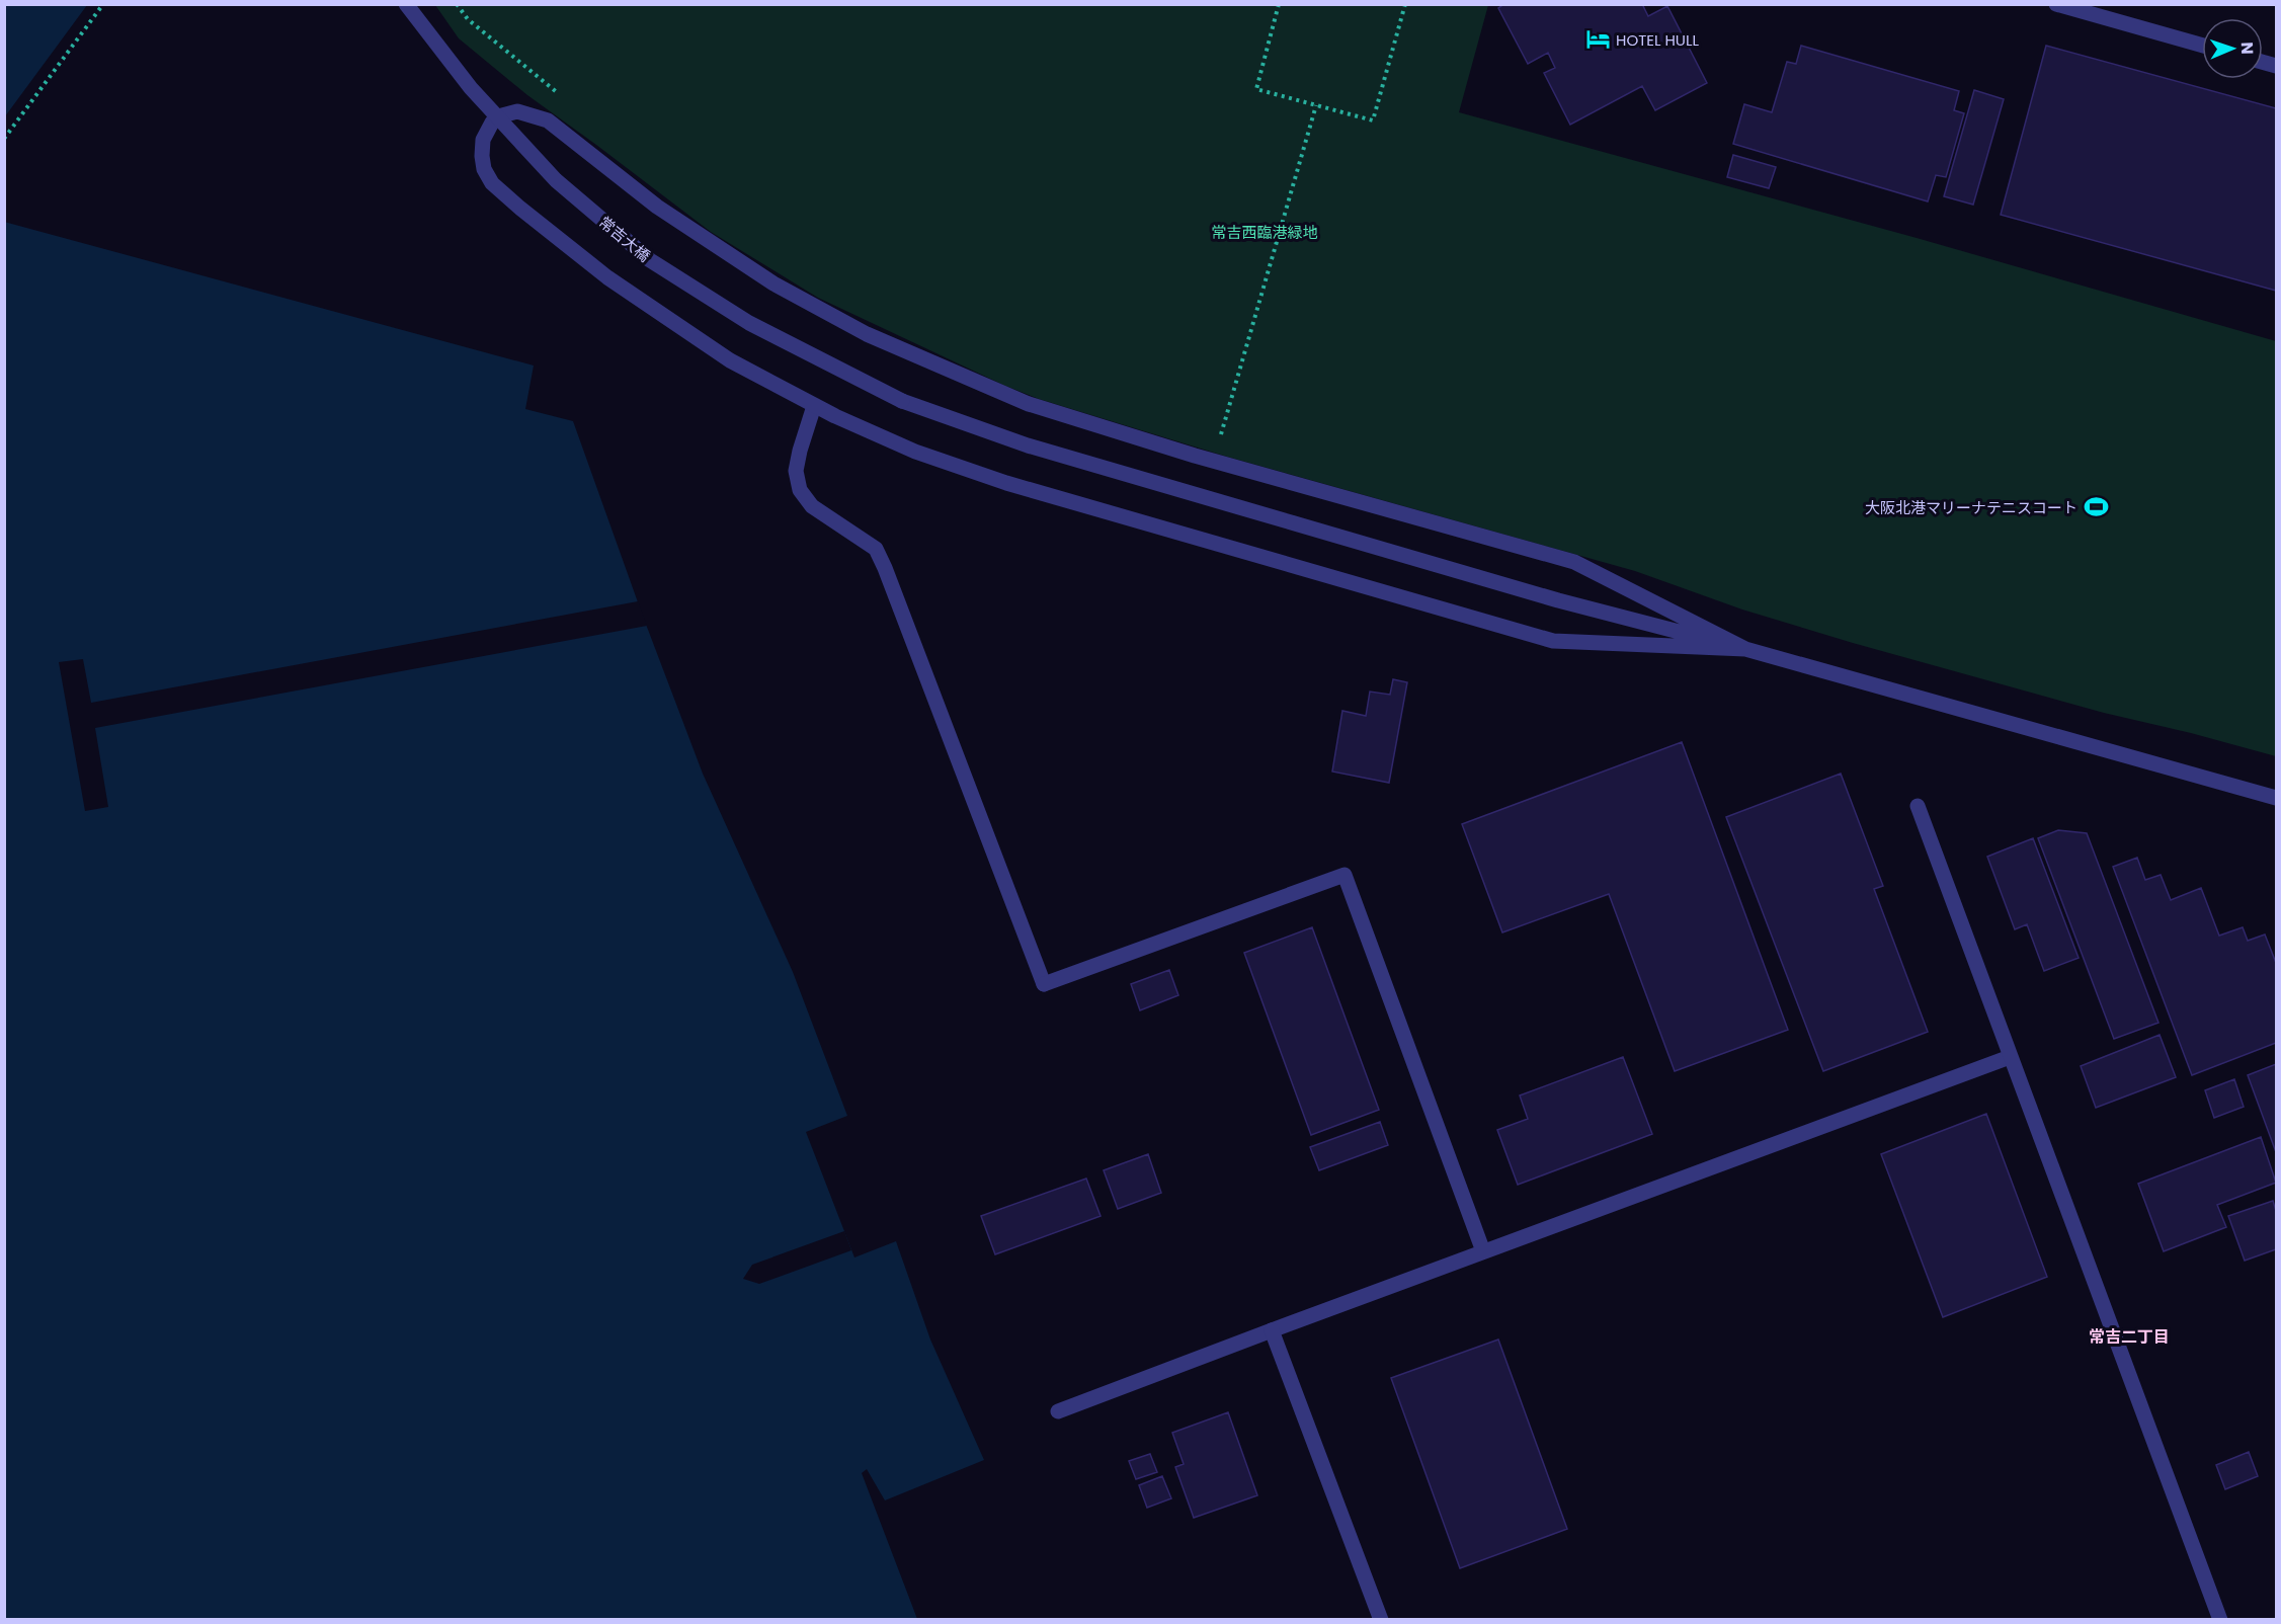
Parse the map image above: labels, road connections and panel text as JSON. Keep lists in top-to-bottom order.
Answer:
{
  "streets": {
    "street": ["常吉大橋"]
  },
  "districts": ["常吉二丁目"],
  "parks": ["常吉西臨港緑地"],
  "places": {
    "hotel": ["HOTEL HULL"],
    "sports": ["大阪北港マリーナテニスコート"]
  },
  "north": "right"
}
